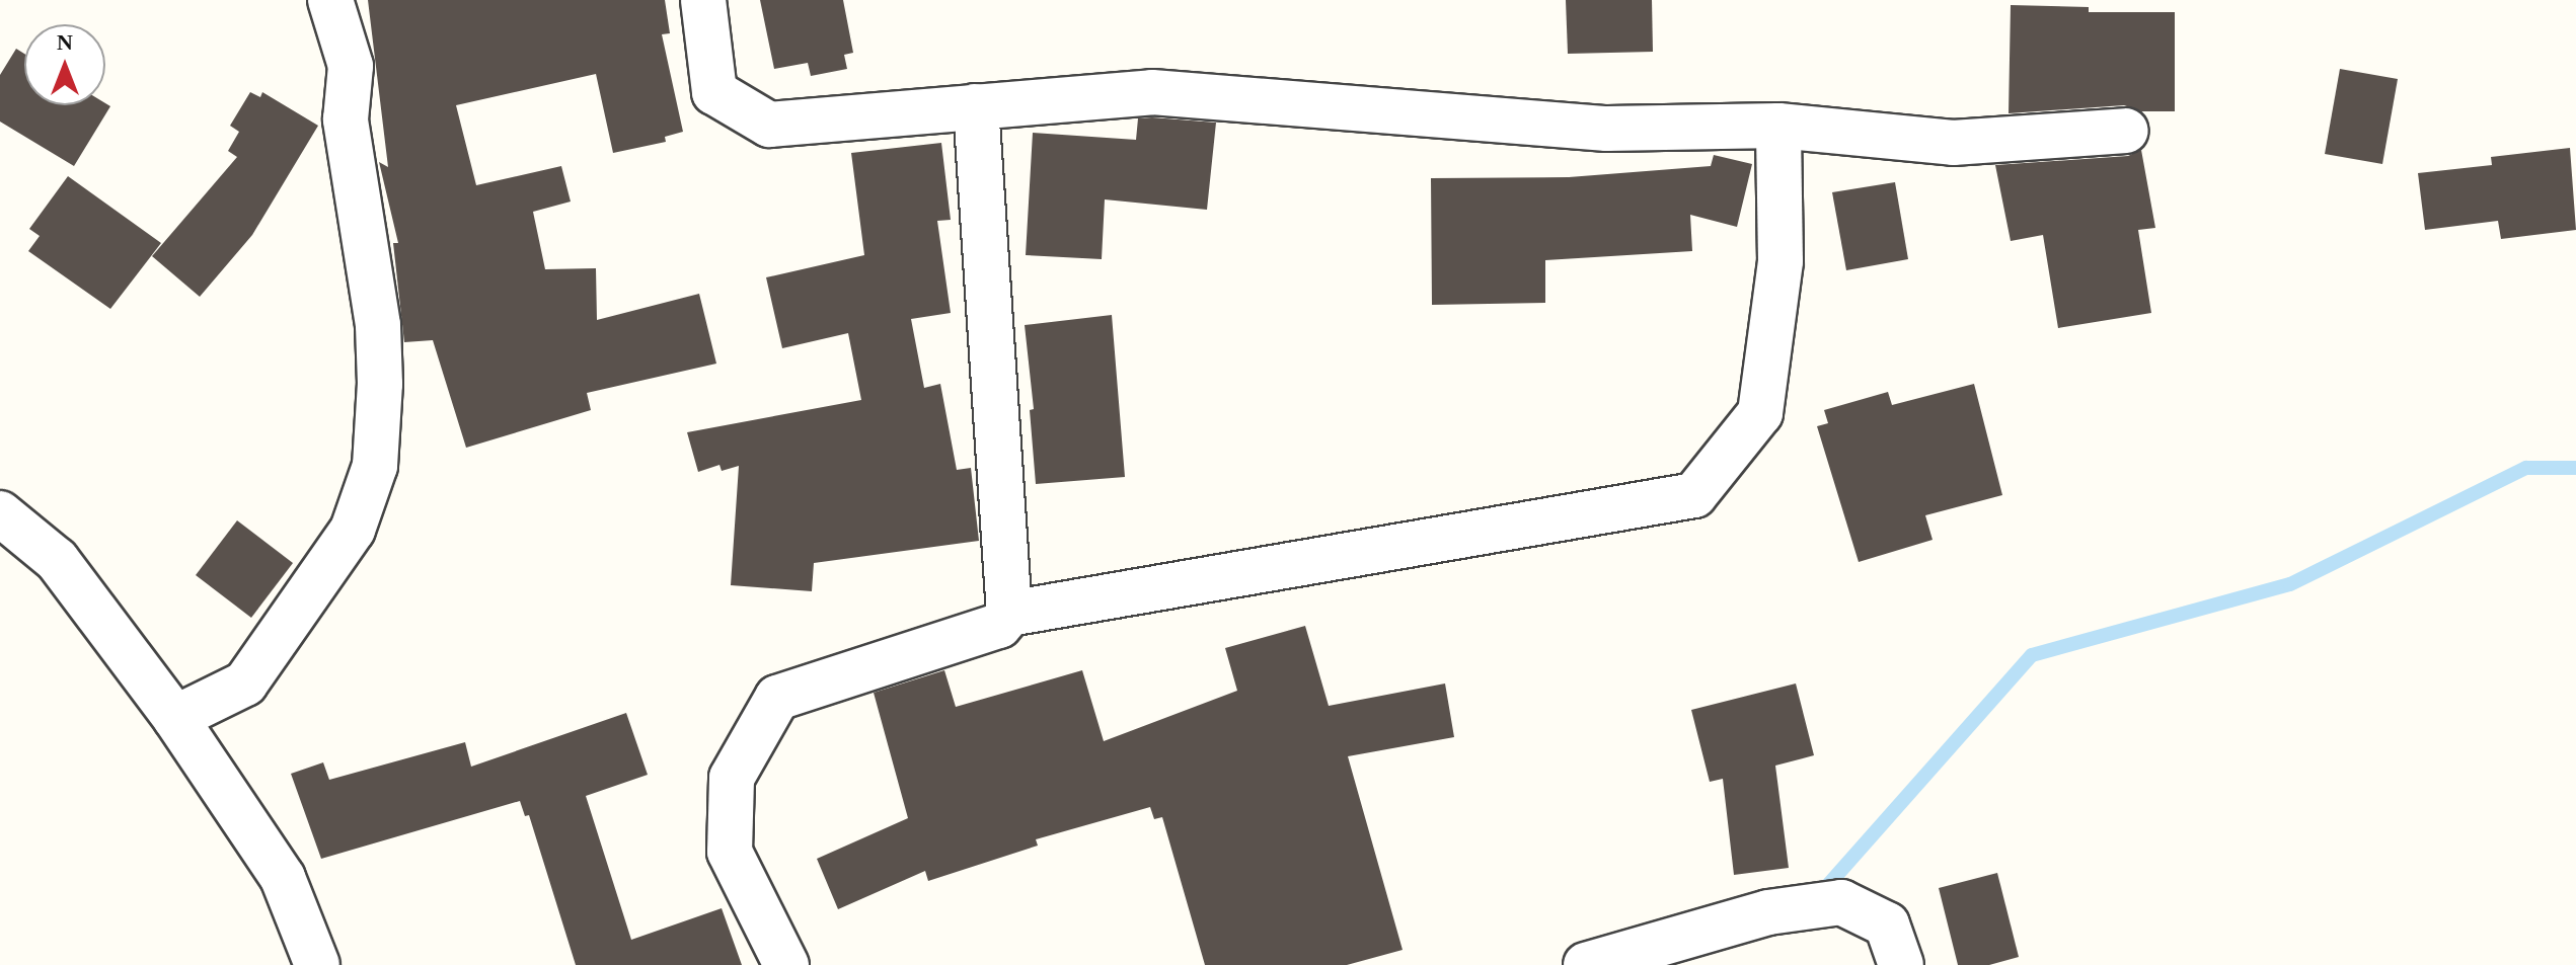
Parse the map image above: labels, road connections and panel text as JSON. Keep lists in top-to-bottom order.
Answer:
{
  "north": "top"
}
